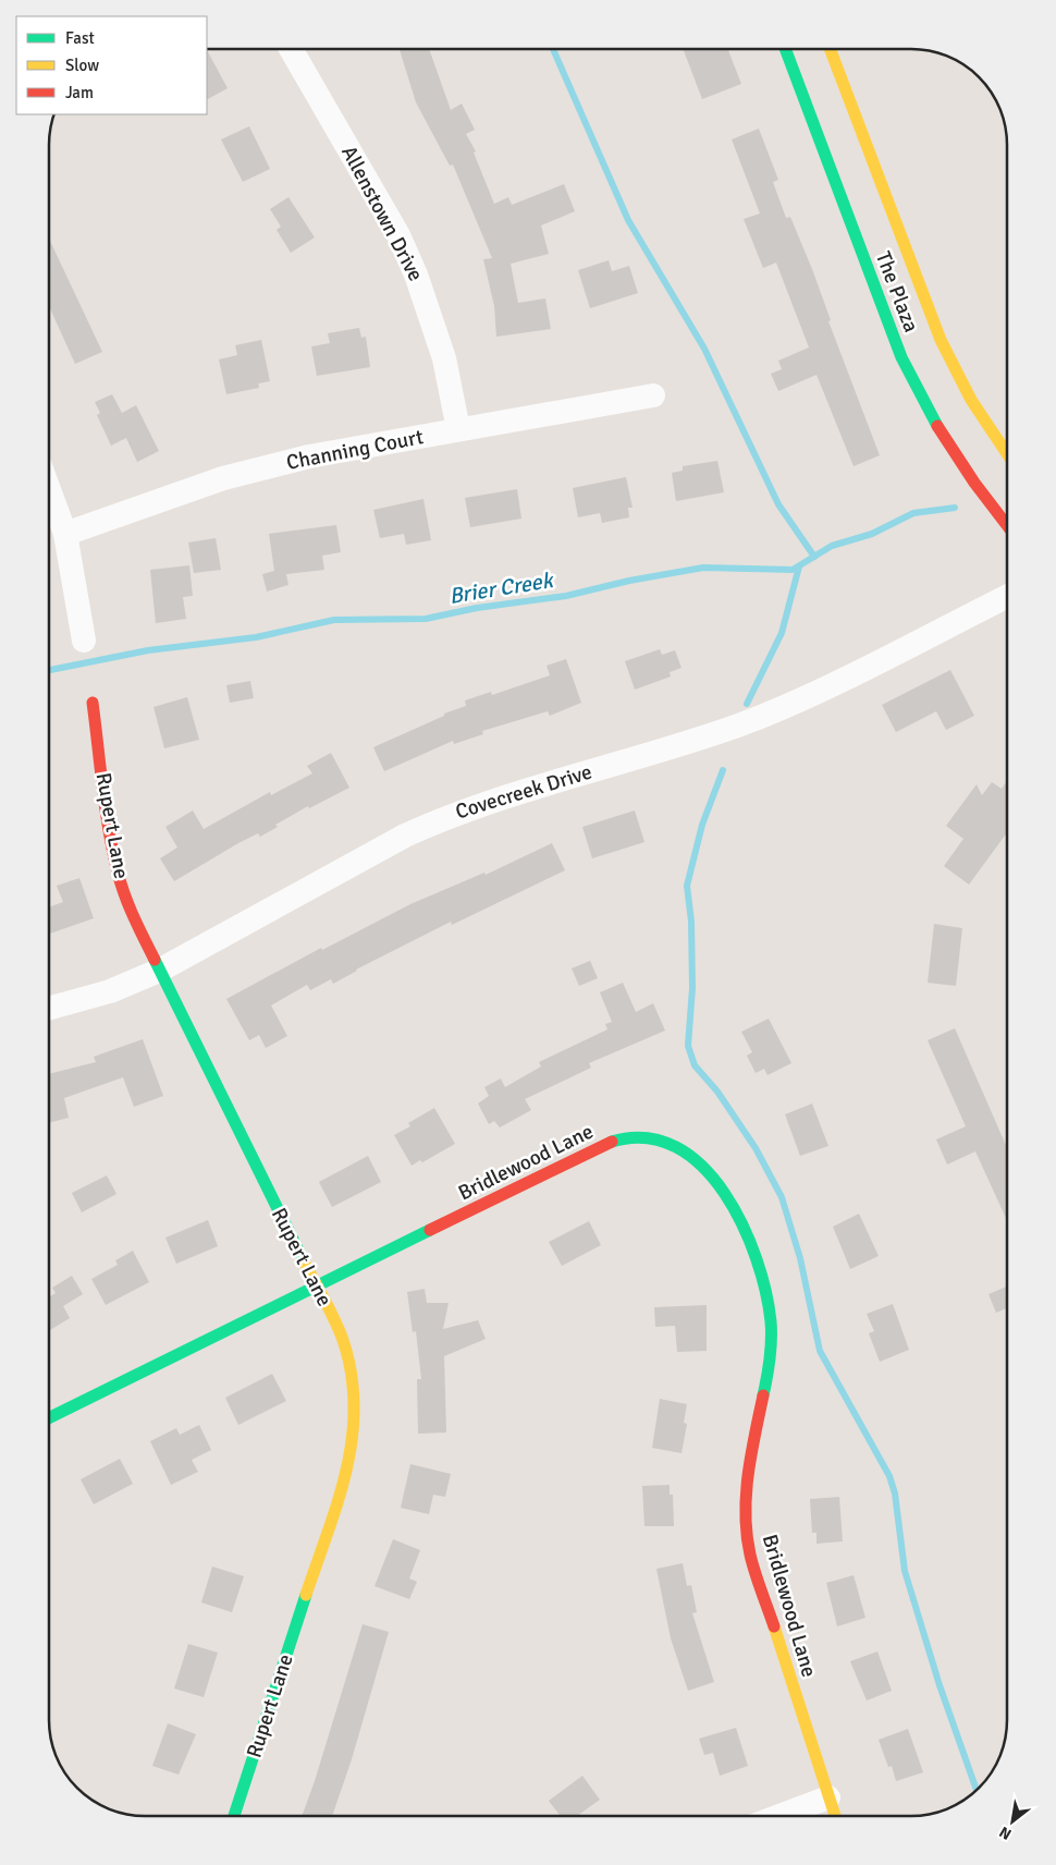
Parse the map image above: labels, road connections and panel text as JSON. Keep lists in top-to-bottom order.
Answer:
{
  "streets": {
    "street": [
      "Allenstown Drive",
      "The Plaza",
      "Channing Court",
      "Covecreek Drive",
      "Rupert Lane",
      "Bridlewood Lane"
    ]
  },
  "crossings": [
    ["Allenstown Drive", "Channing Court"],
    ["Covecreek Drive", "Rupert Lane"],
    ["Rupert Lane", "Bridlewood Lane"]
  ],
  "water": ["Brier Creek"],
  "legend": ["Fast", "Slow", "Jam"],
  "north": "bottom left"
}
